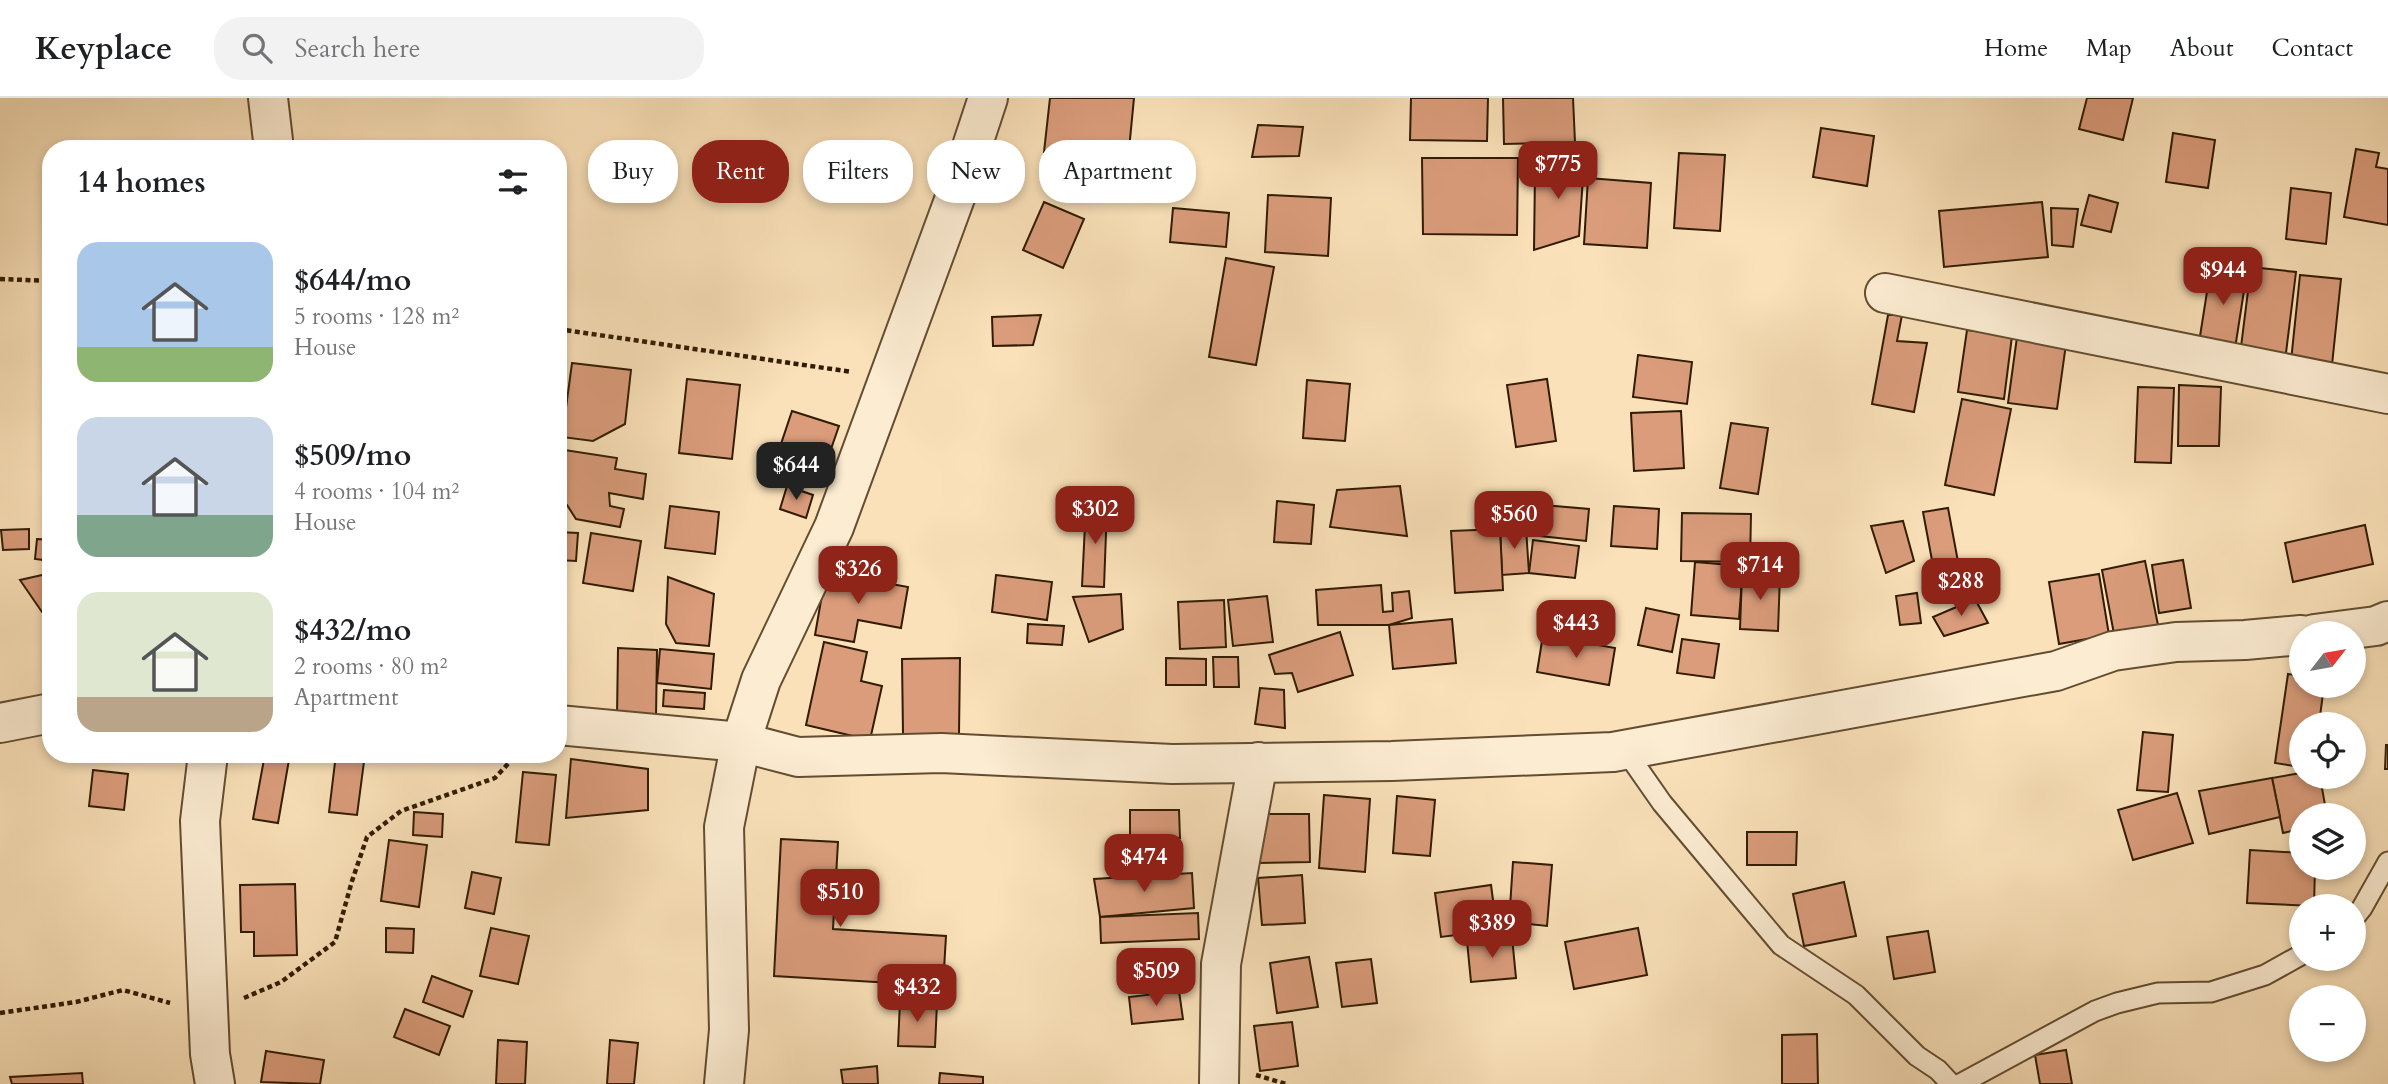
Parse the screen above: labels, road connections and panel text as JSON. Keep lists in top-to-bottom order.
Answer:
{
  "north": "top right",
  "page": {
    "header": "Keyplace",
    "search": "Search here",
    "nav": [
      "Home",
      "Map",
      "About",
      "Contact"
    ],
    "chip": [
      "Buy",
      "Rent",
      "Filters",
      "New",
      "Apartment"
    ],
    "heading": "14 homes",
    "price": [
      "$775",
      "$944",
      "$644",
      "$302",
      "$560",
      "$714",
      "$326",
      "$288",
      "$443",
      "$474",
      "$510",
      "$389",
      "$509",
      "$432"
    ],
    "list": [
      {
        "name": "$644/mo",
        "note": "5 rooms · 128 m² · House"
      },
      {
        "name": "$509/mo",
        "note": "4 rooms · 104 m² · House"
      },
      {
        "name": "$432/mo",
        "note": "2 rooms · 80 m² · Apartment"
      }
    ],
    "map_buttons": ["+", "−"]
  }
}
